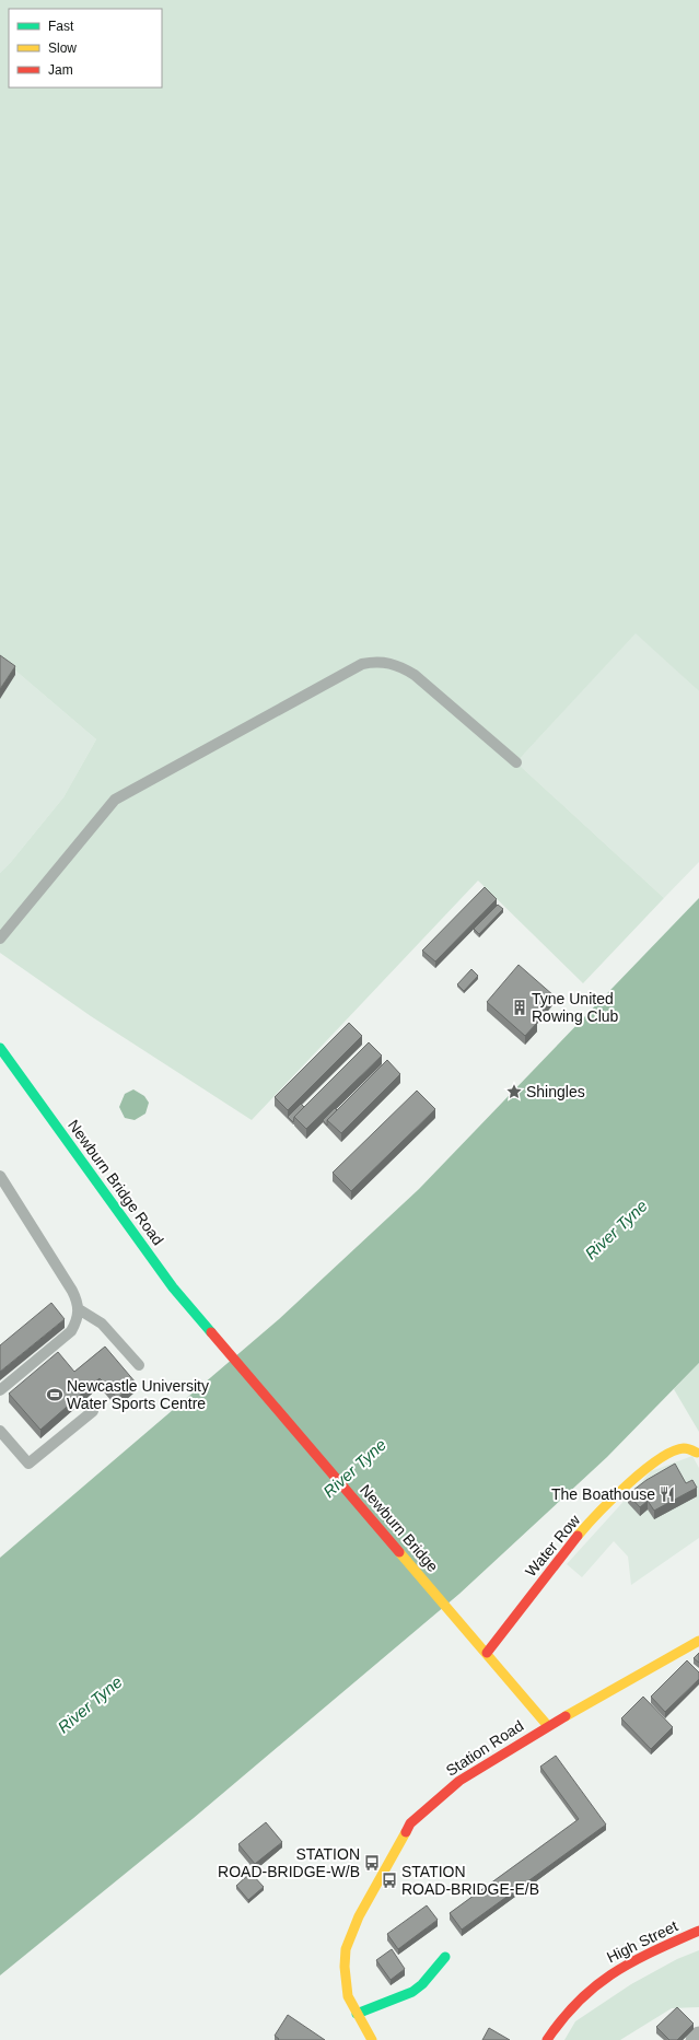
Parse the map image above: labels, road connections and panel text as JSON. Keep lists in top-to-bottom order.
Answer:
{
  "streets": {
    "street": [
      "Newburn Bridge Road",
      "Newburn Bridge",
      "Water Row",
      "Station Road",
      "High Street"
    ]
  },
  "crossings": [
    ["Newburn Bridge Road", "Newburn Bridge"],
    ["Newburn Bridge", "Water Row"]
  ],
  "water": ["River Tyne"],
  "places": {
    "building": ["Tyne United Rowing Club"],
    "place": ["Shingles"],
    "sports": ["Newcastle University Water Sports Centre"],
    "restaurant": ["The Boathouse"],
    "bus stop": ["STATION ROAD-BRIDGE-W/B", "STATION ROAD-BRIDGE-E/B"]
  },
  "legend": ["Fast", "Slow", "Jam"]
}
